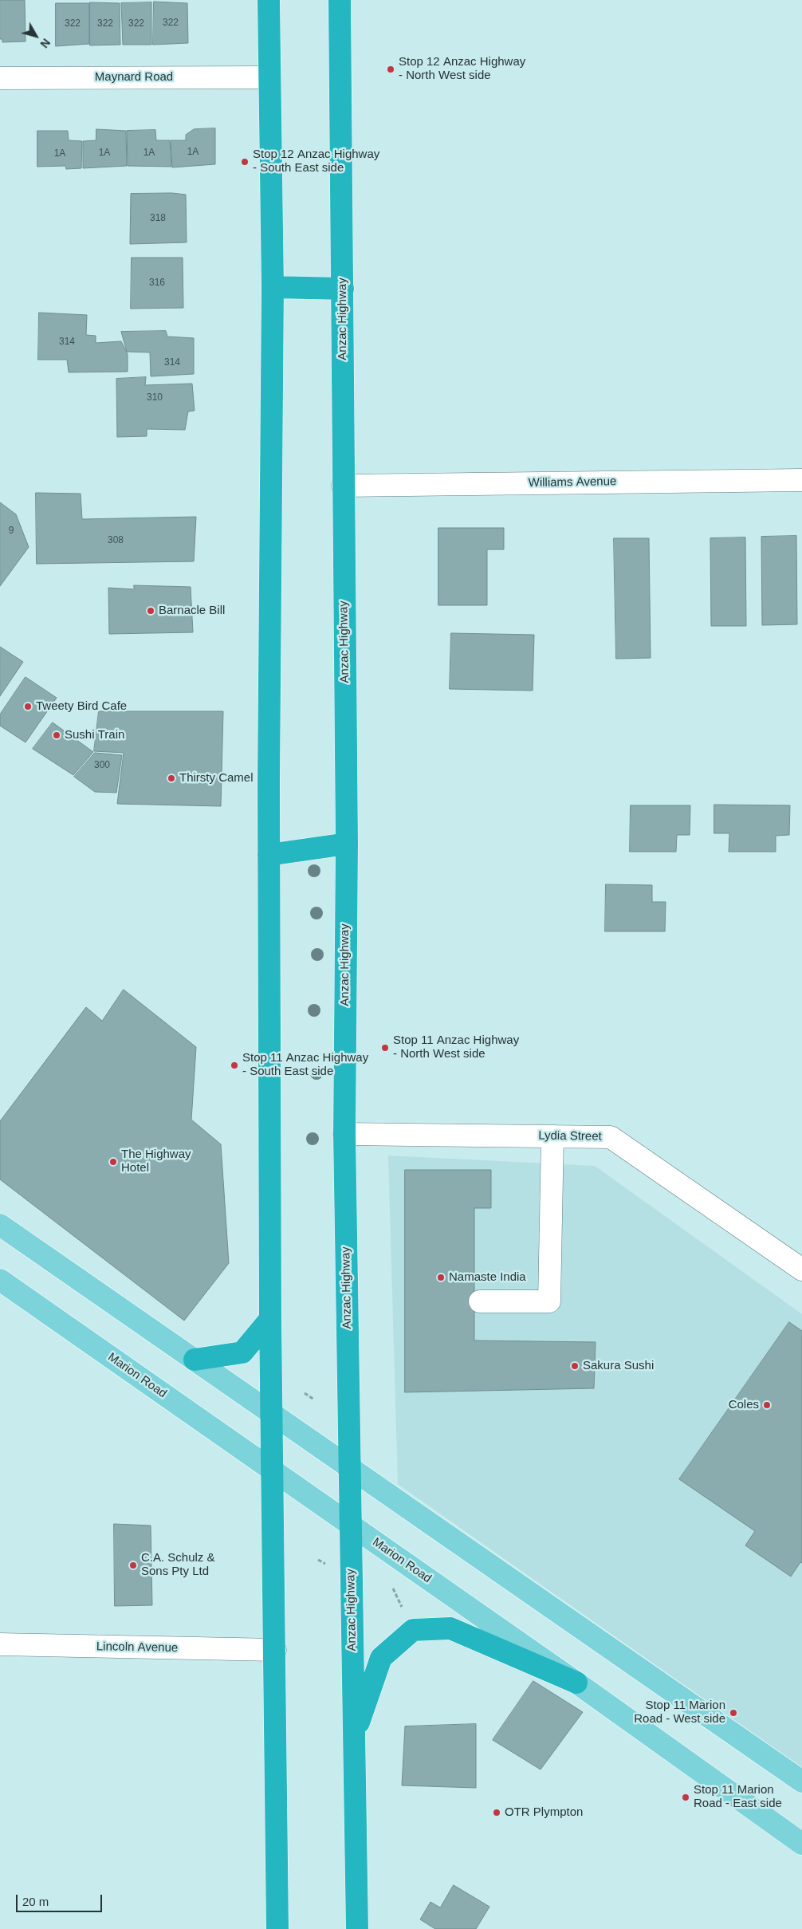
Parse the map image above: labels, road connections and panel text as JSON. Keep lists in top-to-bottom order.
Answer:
{
  "streets": {
    "highway": ["Anzac Highway"],
    "main road": ["Marion Road"],
    "street": [
      "Maynard Road",
      "Williams Avenue",
      "Lydia Street",
      "Lincoln Avenue"
    ]
  },
  "crossings": [
    ["Anzac Highway", "Williams Avenue"],
    ["Anzac Highway", "Lydia Street"],
    ["Anzac Highway", "Marion Road"]
  ],
  "places": [
    "Stop 12 Anzac Highway - North West side",
    "Stop 12 Anzac Highway - South East side",
    "Barnacle Bill",
    "Tweety Bird Cafe",
    "Sushi Train",
    "Thirsty Camel",
    "Stop 11 Anzac Highway - North West side",
    "Stop 11 Anzac Highway - South East side",
    "The Highway Hotel",
    "Namaste India",
    "Sakura Sushi",
    "Coles",
    "C.A. Schulz & Sons Pty Ltd",
    "Stop 11 Marion Road - West side",
    "Stop 11 Marion Road - East side",
    "OTR Plympton"
  ],
  "house_numbers": [
    "322",
    "322",
    "322",
    "322",
    "1A",
    "1A",
    "1A",
    "1A",
    "318",
    "316",
    "314",
    "314",
    "310",
    "9",
    "308",
    "300"
  ],
  "scale_bar": "20 m",
  "north": "bottom right"
}
